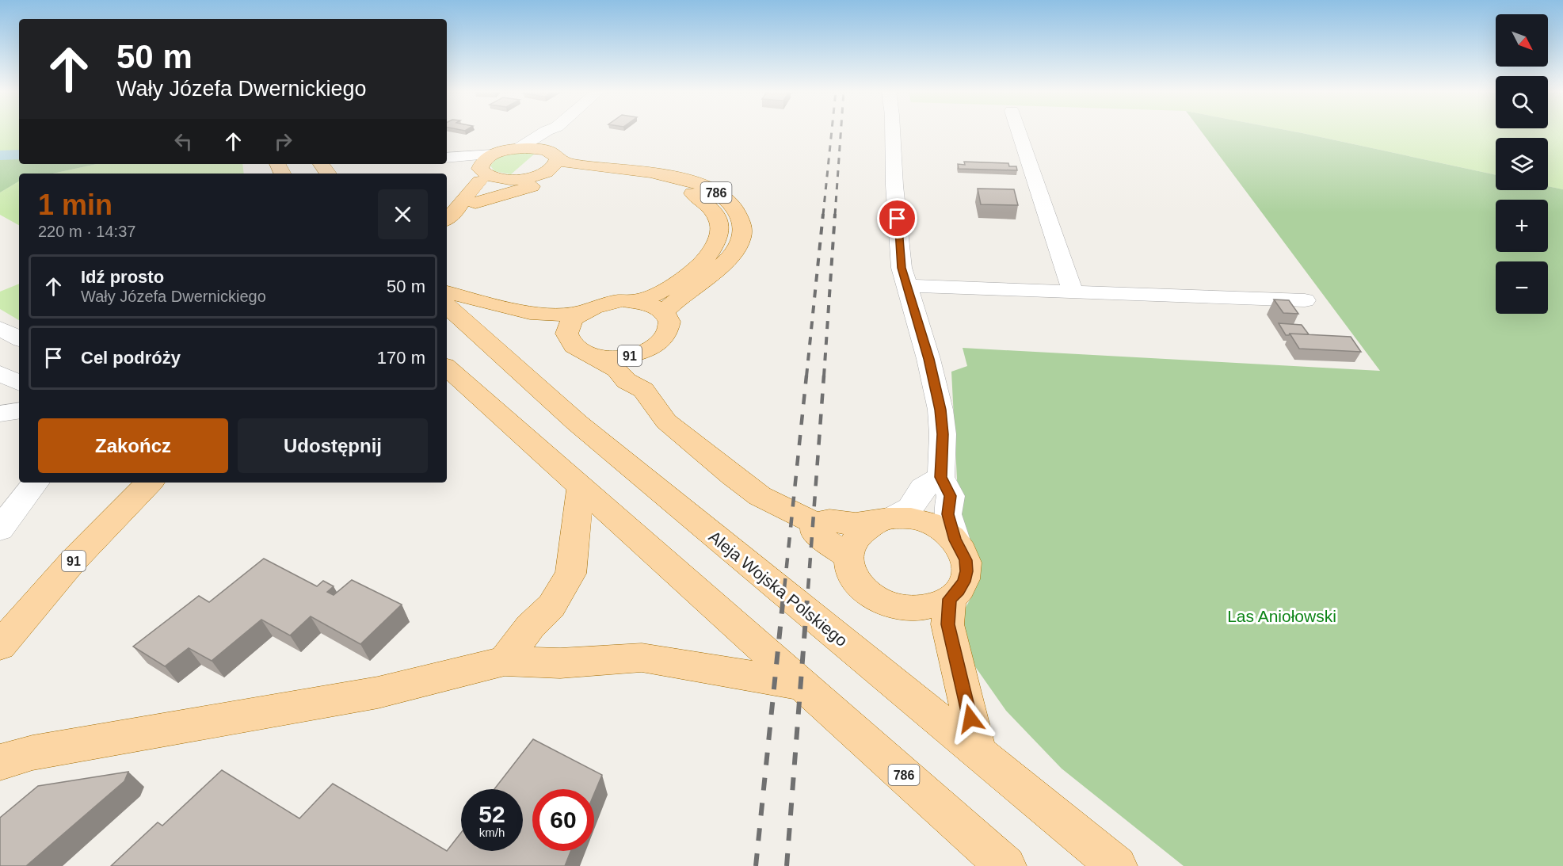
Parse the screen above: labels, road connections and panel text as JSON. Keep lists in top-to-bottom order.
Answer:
{
  "streets": {
    "main road": ["786", "91", "Aleja Wojska Polskiego"]
  },
  "crossings": [
    ["786", "91"]
  ],
  "parks": ["Las Aniołowski"],
  "north": "bottom right",
  "page": {
    "map_buttons": ["+", "−"],
    "turn": ["50 m", "Wały Józefa Dwernickiego"],
    "heading": ["1 min", "220 m · 14:37"],
    "list": [
      {
        "name": "Idź prosto",
        "note": "Wały Józefa Dwernickiego",
        "value": "50 m"
      },
      {
        "name": "Cel podróży",
        "value": "170 m"
      }
    ],
    "buttons": ["Zakończ", "Udostępnij"],
    "speed": "52 km/h",
    "limit": "60"
  }
}
